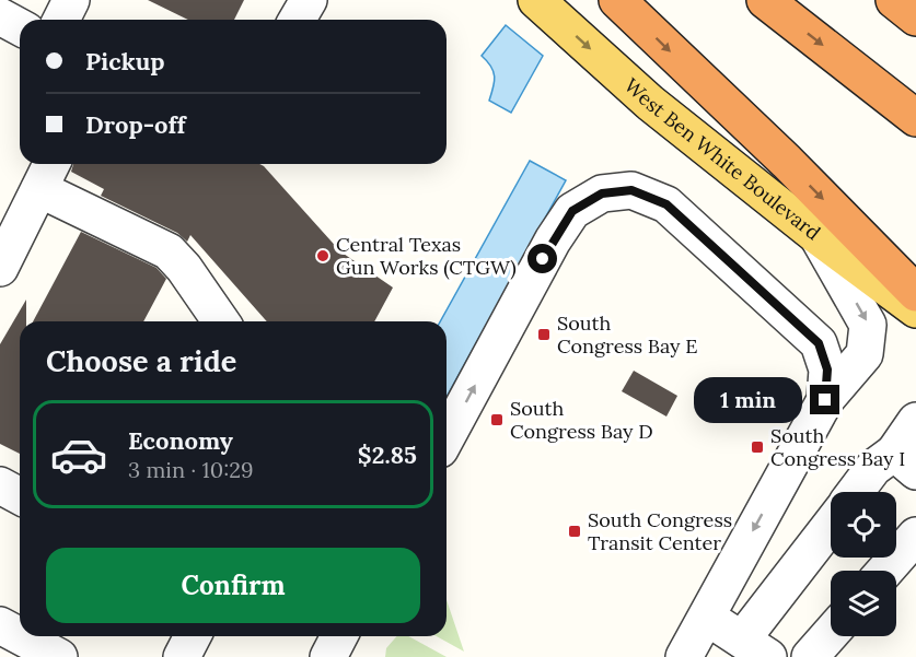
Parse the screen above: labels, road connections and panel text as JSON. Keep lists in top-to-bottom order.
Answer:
{
  "streets": {
    "main road": ["West Ben White Boulevard"]
  },
  "one_way": ["West Ben White Boulevard"],
  "places": {
    "other": ["Central Texas Gun Works (CTGW)"],
    "transit": [
      "South Congress Bay E",
      "South Congress Bay D",
      "South Congress Bay I",
      "South Congress Transit Center"
    ]
  },
  "page": {
    "banner": ["Pickup", "Drop-off"],
    "heading": "Choose a ride",
    "bubble": "1 min",
    "list": [
      {
        "name": "Economy",
        "note": "3 min · 10:29",
        "value": "$2.85"
      }
    ],
    "buttons": "Confirm"
  }
}
